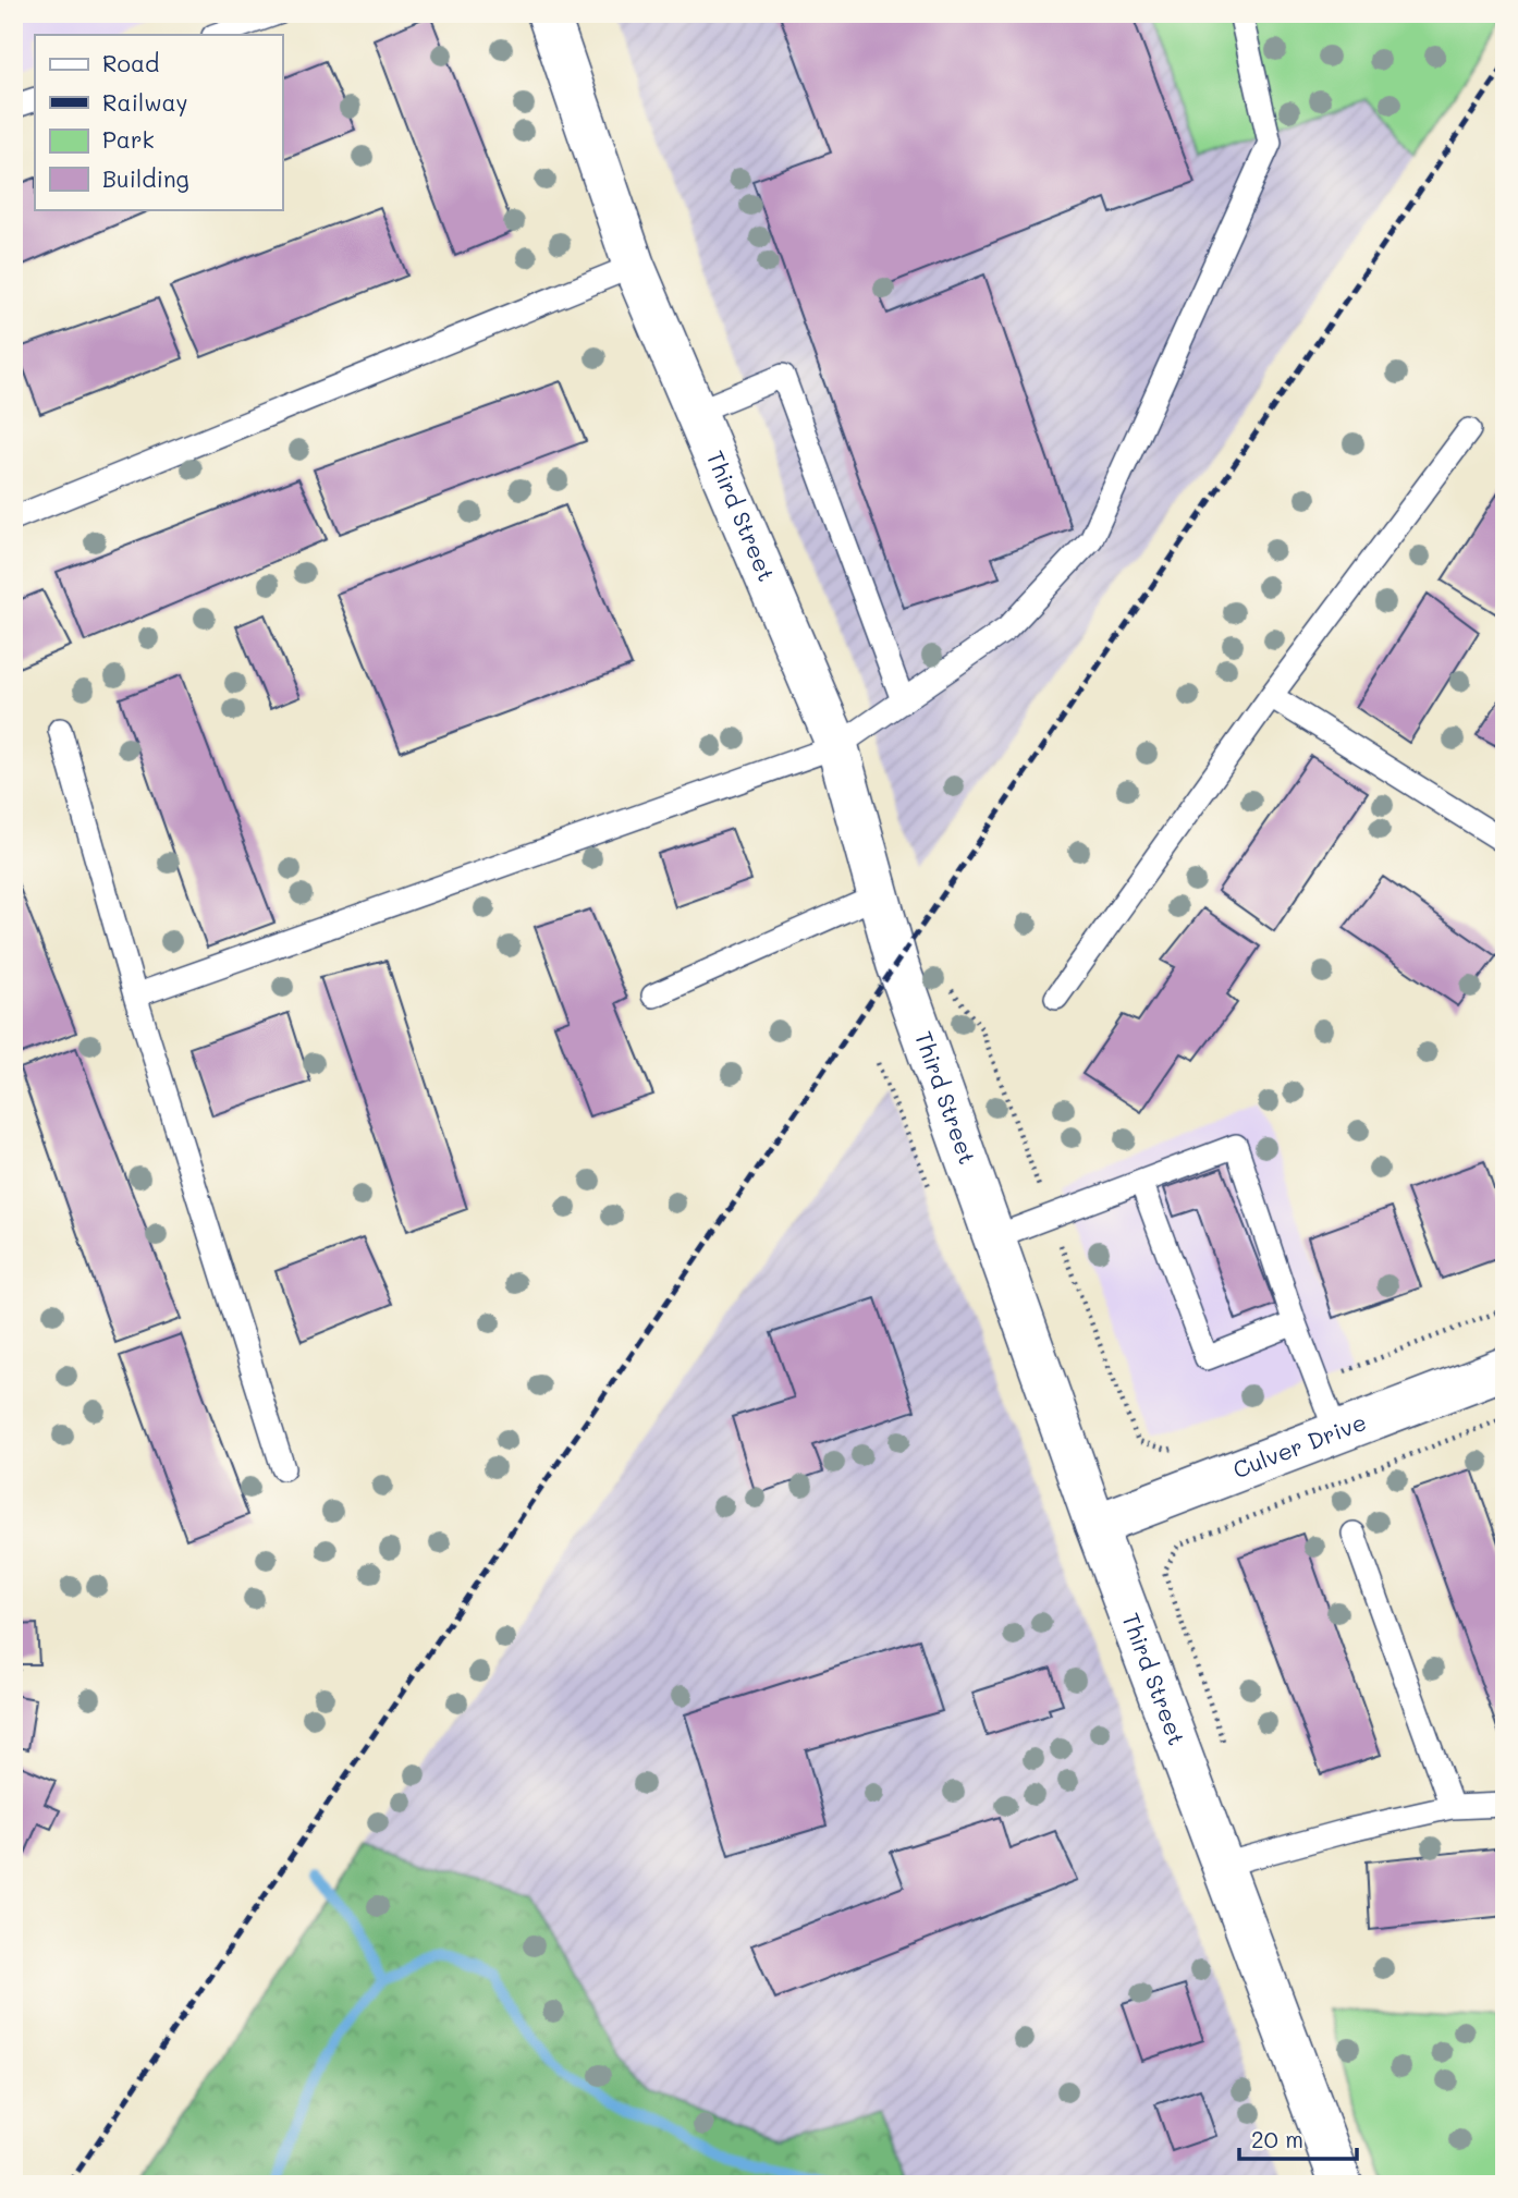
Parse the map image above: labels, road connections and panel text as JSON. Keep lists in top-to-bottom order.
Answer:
{
  "streets": {
    "street": ["Third Street", "Culver Drive"]
  },
  "crossings": [
    ["Third Street", "Culver Drive"]
  ],
  "legend": [
    "Road",
    "Railway",
    "Park",
    "Building"
  ],
  "scale_bar": "20 m"
}
